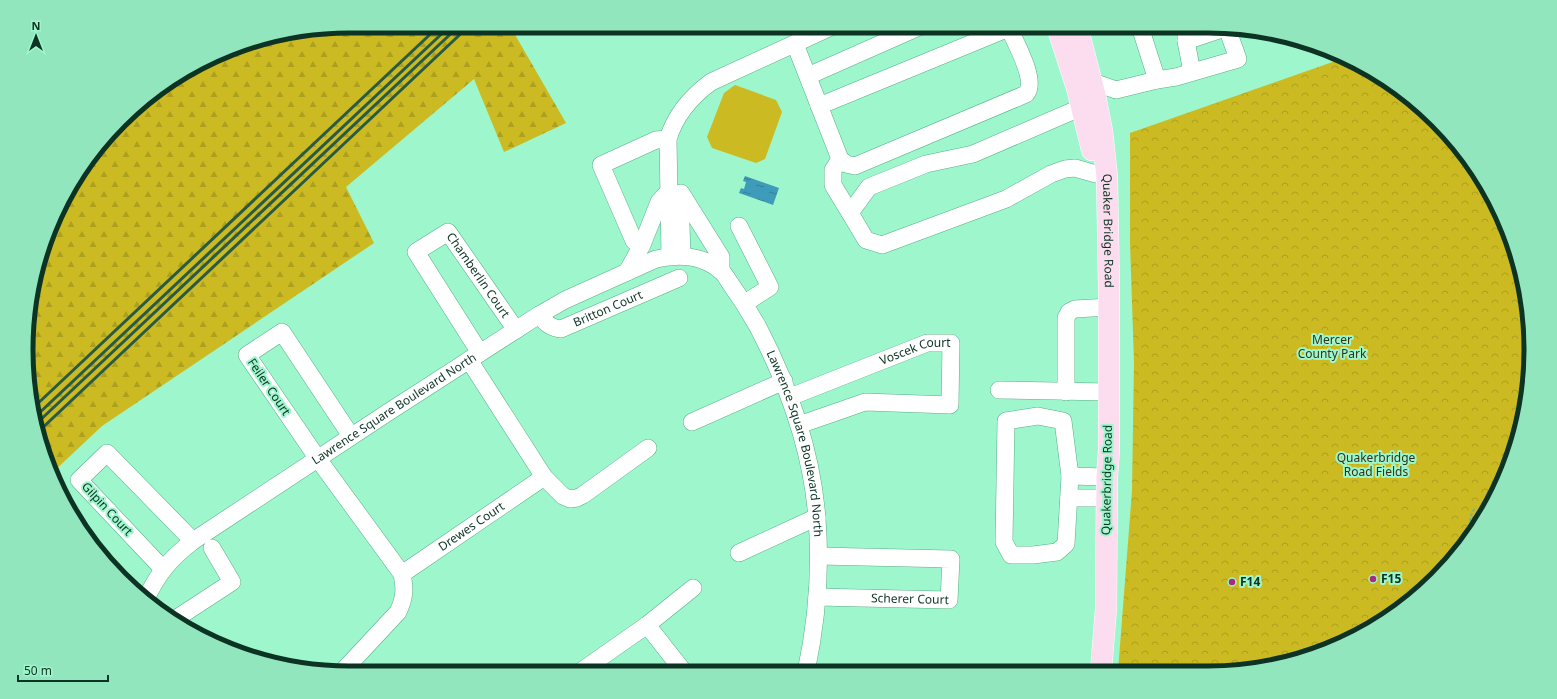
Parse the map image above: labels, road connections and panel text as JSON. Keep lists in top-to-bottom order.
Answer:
{
  "streets": {
    "main road": ["Quaker Bridge Road", "Quakerbridge Road"],
    "street": [
      "Chamberlin Court",
      "Britton Court",
      "Voscek Court",
      "Feiler Court",
      "Lawrence Square Boulevard North",
      "Gilpin Court",
      "Drewes Court",
      "Scherer Court"
    ]
  },
  "crossings": [
    ["Quaker Bridge Road", "Quakerbridge Road"],
    ["Chamberlin Court", "Lawrence Square Boulevard North"],
    ["Britton Court", "Lawrence Square Boulevard North"],
    ["Voscek Court", "Lawrence Square Boulevard North"],
    ["Feiler Court", "Lawrence Square Boulevard North"],
    ["Lawrence Square Boulevard North", "Gilpin Court"],
    ["Lawrence Square Boulevard North", "Scherer Court"]
  ],
  "parks": ["Mercer County Park", "Quakerbridge Road Fields"],
  "places": ["F15", "F14"],
  "scale_bar": "50 m",
  "north": "top"
}
